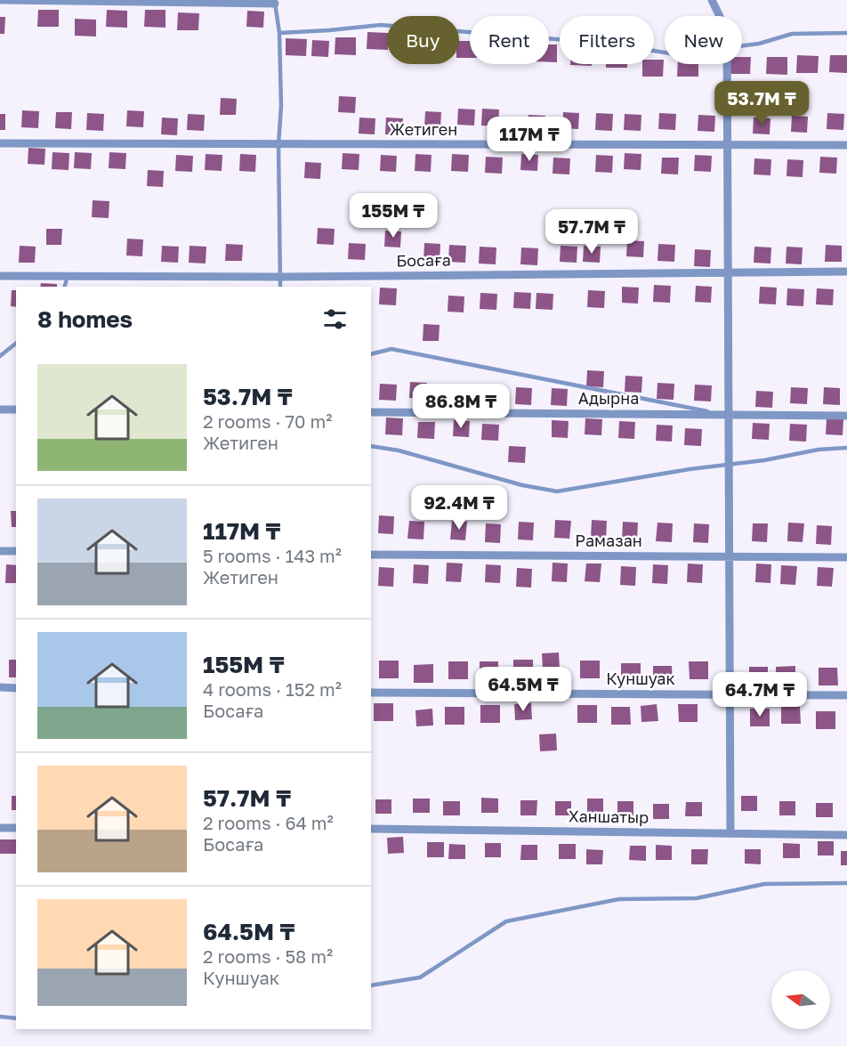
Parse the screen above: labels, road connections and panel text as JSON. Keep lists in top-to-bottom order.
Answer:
{
  "streets": {
    "street": [
      "Жетиген",
      "Босаға",
      "Адырна",
      "Рамазан",
      "Куншуак",
      "Ханшатыр"
    ]
  },
  "north": "left",
  "page": {
    "chip": [
      "Buy",
      "Rent",
      "Filters",
      "New"
    ],
    "price": [
      "53.7M ₸",
      "117M ₸",
      "155M ₸",
      "57.7M ₸",
      "86.8M ₸",
      "92.4M ₸",
      "64.5M ₸",
      "64.7M ₸"
    ],
    "heading": "8 homes",
    "list": [
      {
        "name": "53.7M ₸",
        "note": "2 rooms · 70 m² · Жетиген"
      },
      {
        "name": "117M ₸",
        "note": "5 rooms · 143 m² · Жетиген"
      },
      {
        "name": "155M ₸",
        "note": "4 rooms · 152 m² · Босаға"
      },
      {
        "name": "57.7M ₸",
        "note": "2 rooms · 64 m² · Босаға"
      },
      {
        "name": "64.5M ₸",
        "note": "2 rooms · 58 m² · Куншуак"
      }
    ]
  }
}
